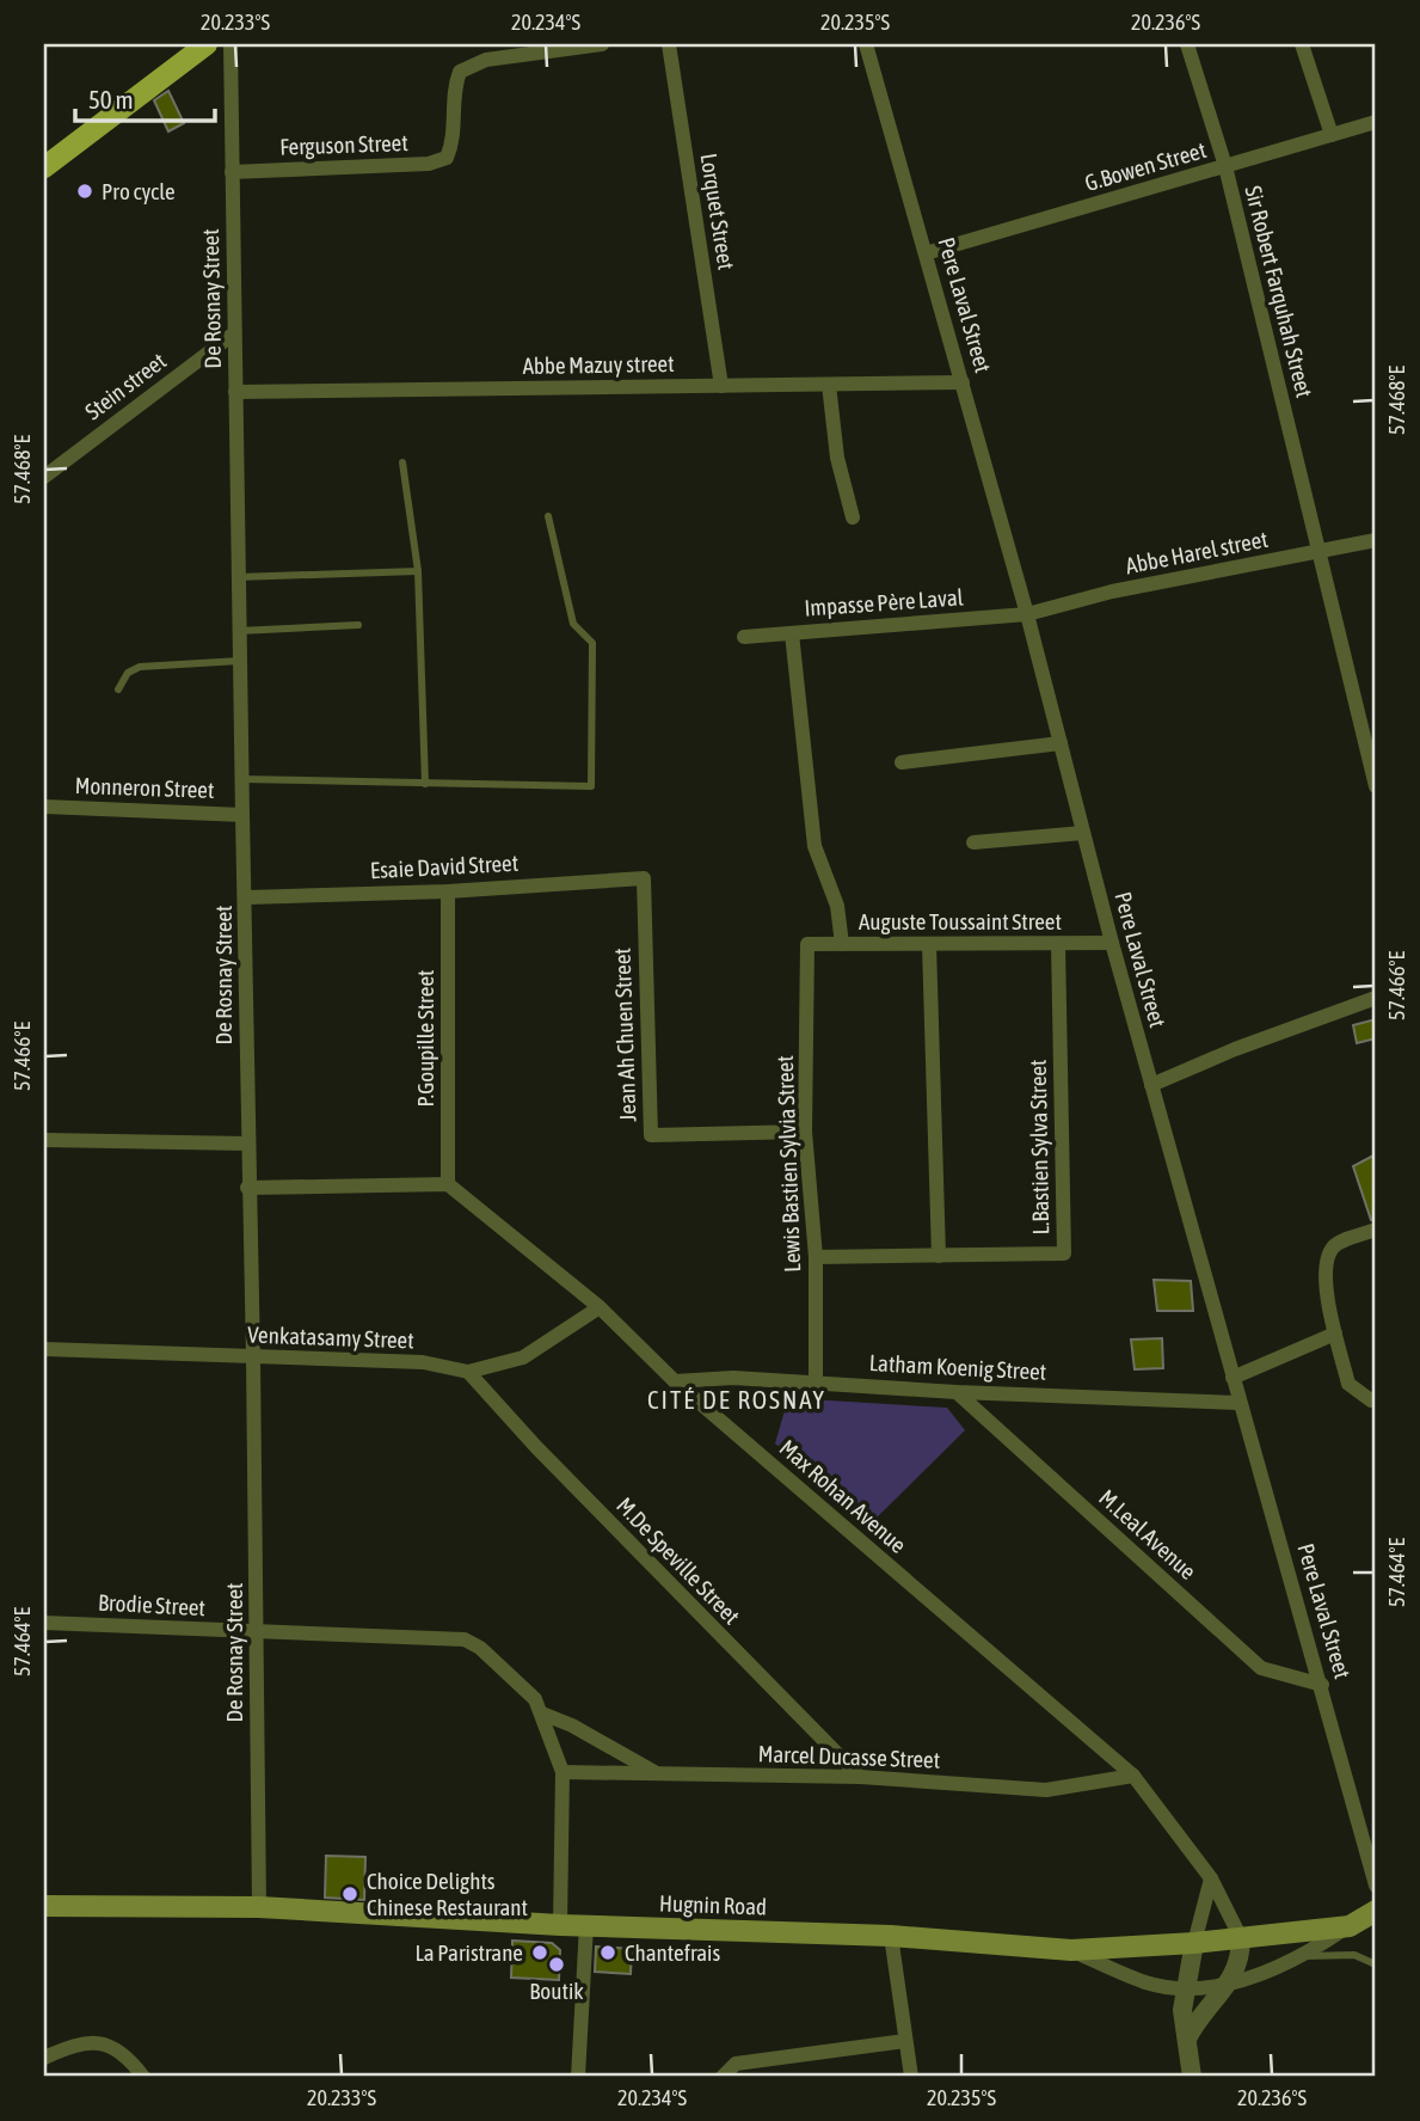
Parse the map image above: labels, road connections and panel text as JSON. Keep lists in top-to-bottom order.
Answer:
{
  "streets": {
    "main road": ["Hugnin Road"],
    "street": [
      "Ferguson Street",
      "G.Bowen Street",
      "Lorquet Street",
      "Sir Robert Farquhah Street",
      "De Rosnay Street",
      "Pere Laval Street",
      "Abbe Mazuy street",
      "Stein street",
      "Abbe Harel street",
      "Impasse Père Laval",
      "Monneron Street",
      "Esaie David Street",
      "Auguste Toussaint Street",
      "Jean Ah Chuen Street",
      "P.Goupille Street",
      "L.Bastien Sylva Street",
      "Lewis Bastien Sylvia Street",
      "Venkatasamy Street",
      "Latham Koenig Street",
      "Max Rohan Avenue",
      "M.Leal Avenue",
      "M.De Speville Street",
      "Brodie Street",
      "Marcel Ducasse Street"
    ]
  },
  "crossings": [
    ["Ferguson Street", "De Rosnay Street"],
    ["G.Bowen Street", "Sir Robert Farquhah Street"],
    ["G.Bowen Street", "Pere Laval Street"],
    ["Lorquet Street", "Abbe Mazuy street"],
    ["Sir Robert Farquhah Street", "Abbe Harel street"],
    ["De Rosnay Street", "Abbe Mazuy street"],
    ["De Rosnay Street", "Stein street"],
    ["De Rosnay Street", "Monneron Street"],
    ["De Rosnay Street", "Esaie David Street"],
    ["De Rosnay Street", "Venkatasamy Street"],
    ["De Rosnay Street", "Brodie Street"],
    ["De Rosnay Street", "Hugnin Road"],
    ["Pere Laval Street", "Abbe Mazuy street"],
    ["Pere Laval Street", "Abbe Harel street"],
    ["Pere Laval Street", "Impasse Père Laval"],
    ["Pere Laval Street", "Auguste Toussaint Street"],
    ["Pere Laval Street", "Latham Koenig Street"],
    ["Pere Laval Street", "M.Leal Avenue"],
    ["Abbe Harel street", "Impasse Père Laval"],
    ["Esaie David Street", "Jean Ah Chuen Street"],
    ["Esaie David Street", "P.Goupille Street"],
    ["Auguste Toussaint Street", "L.Bastien Sylva Street"],
    ["Auguste Toussaint Street", "Lewis Bastien Sylvia Street"],
    ["Jean Ah Chuen Street", "Lewis Bastien Sylvia Street"],
    ["P.Goupille Street", "Max Rohan Avenue"],
    ["L.Bastien Sylva Street", "Lewis Bastien Sylvia Street"],
    ["Lewis Bastien Sylvia Street", "Latham Koenig Street"],
    ["Venkatasamy Street", "Max Rohan Avenue"],
    ["Venkatasamy Street", "M.De Speville Street"],
    ["Latham Koenig Street", "Max Rohan Avenue"],
    ["Latham Koenig Street", "M.Leal Avenue"],
    ["Max Rohan Avenue", "Marcel Ducasse Street"],
    ["Max Rohan Avenue", "Hugnin Road"],
    ["M.De Speville Street", "Marcel Ducasse Street"]
  ],
  "districts": ["CITÉ DE ROSNAY"],
  "places": [
    "Pro cycle",
    "Choice Delights Chinese Restaurant",
    "La Paristrane",
    "Chantefrais",
    "Boutik"
  ],
  "scale_bar": "50 m",
  "coordinates": [
    "20.233°S",
    "20.234°S",
    "20.235°S",
    "20.236°S",
    "57.468°E",
    "57.466°E",
    "57.464°E"
  ]
}
